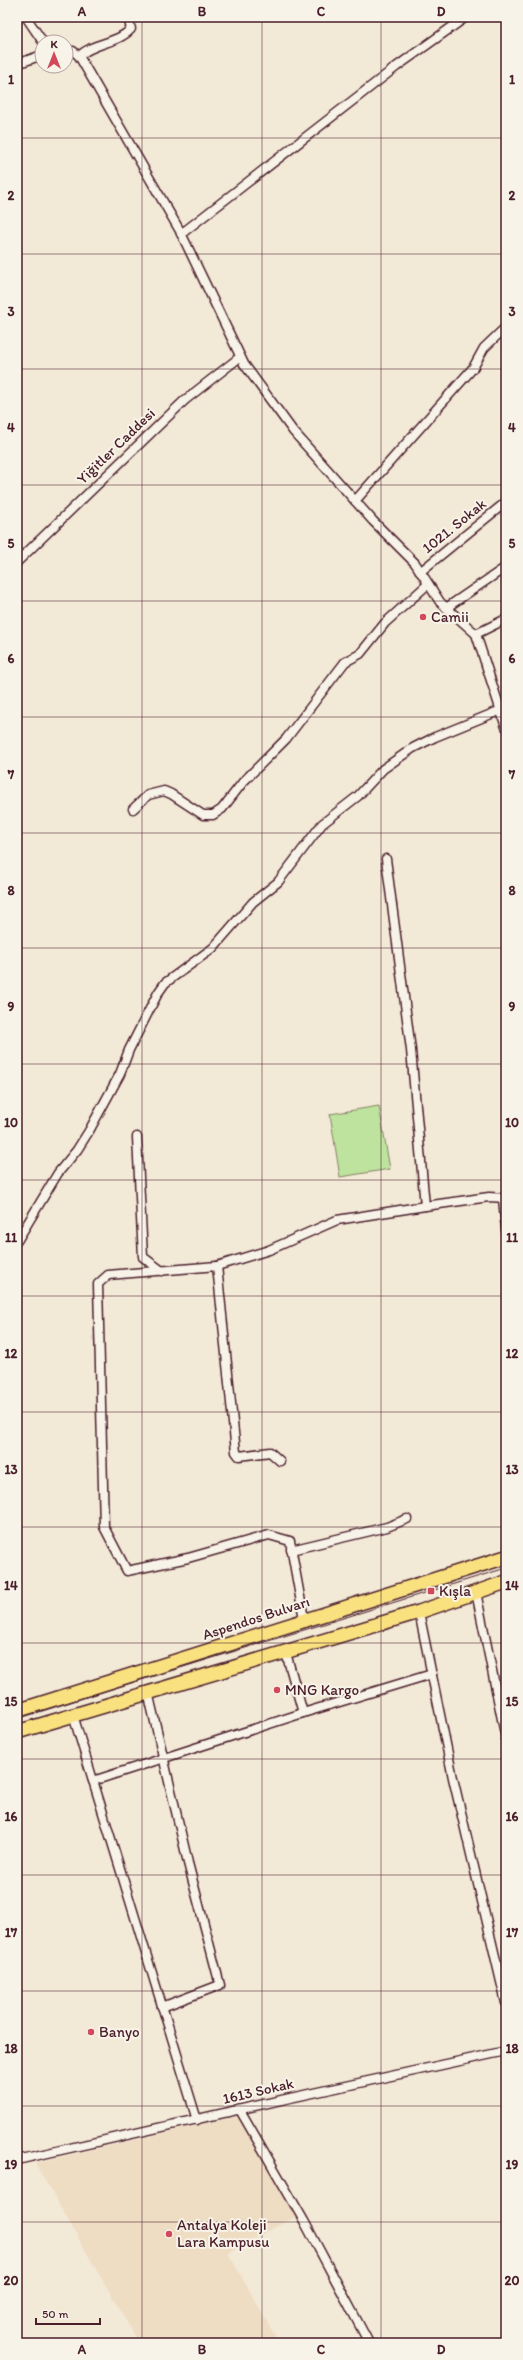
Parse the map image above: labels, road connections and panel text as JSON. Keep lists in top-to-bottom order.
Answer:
{
  "streets": {
    "main road": ["Aspendos Bulvarı"],
    "street": ["Yiğitler Caddesi", "1021. Sokak", "1613 Sokak"]
  },
  "places": {
    "other": [
      "Camii",
      "MNG Kargo",
      "Banyo",
      "Antalya Koleji Lara Kampusu"
    ],
    "transit": ["Kışla"]
  },
  "scale_bar": "50 m",
  "north": "top",
  "grid": {
    "columns": [
      "A",
      "B",
      "C",
      "D"
    ],
    "rows": [
      "1",
      "2",
      "3",
      "4",
      "5",
      "6",
      "7",
      "8",
      "9",
      "10",
      "11",
      "12",
      "13",
      "14",
      "15",
      "16",
      "17",
      "18",
      "19",
      "20"
    ]
  }
}
